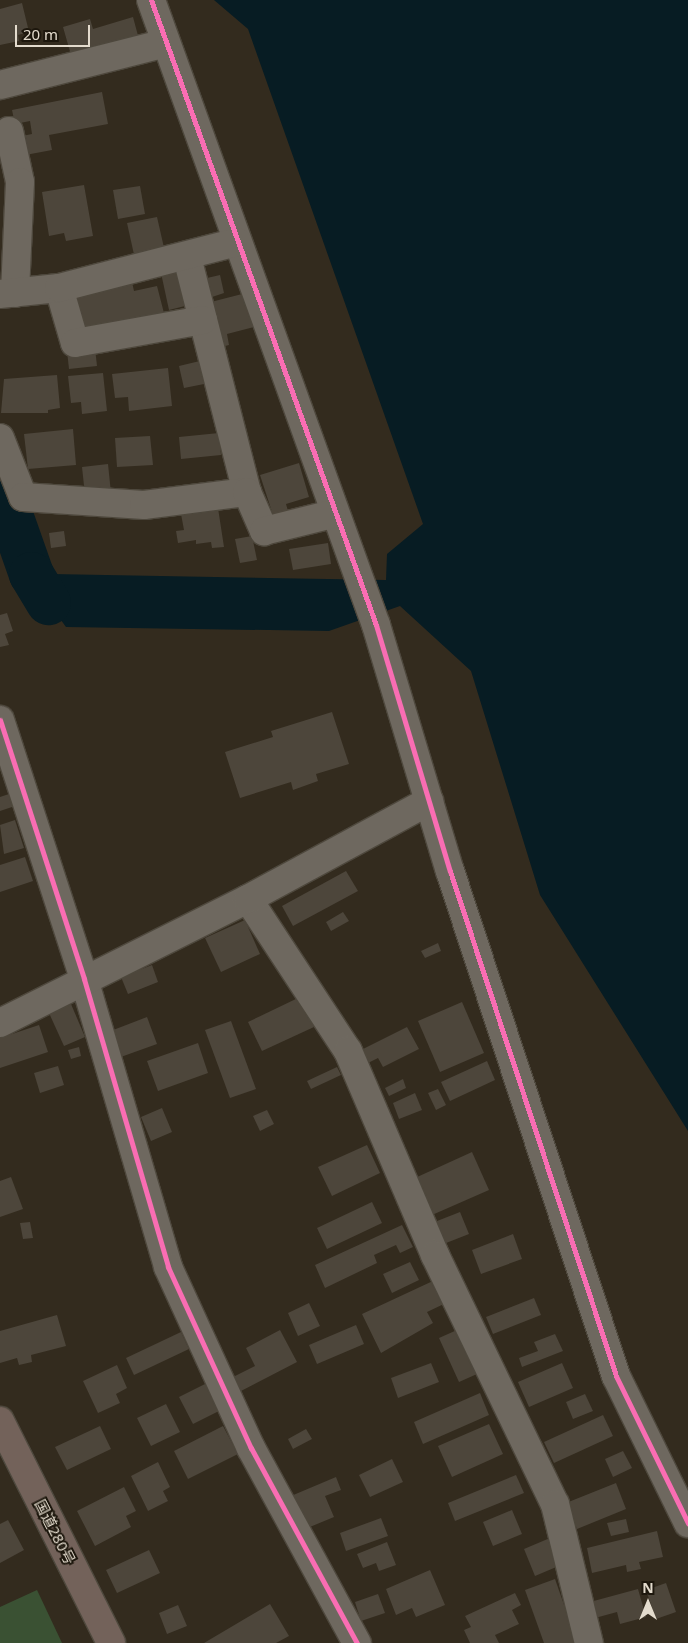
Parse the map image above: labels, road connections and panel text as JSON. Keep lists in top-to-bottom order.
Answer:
{
  "streets": {
    "highway": ["国道280号"]
  },
  "scale_bar": "20 m",
  "north": "top"
}
